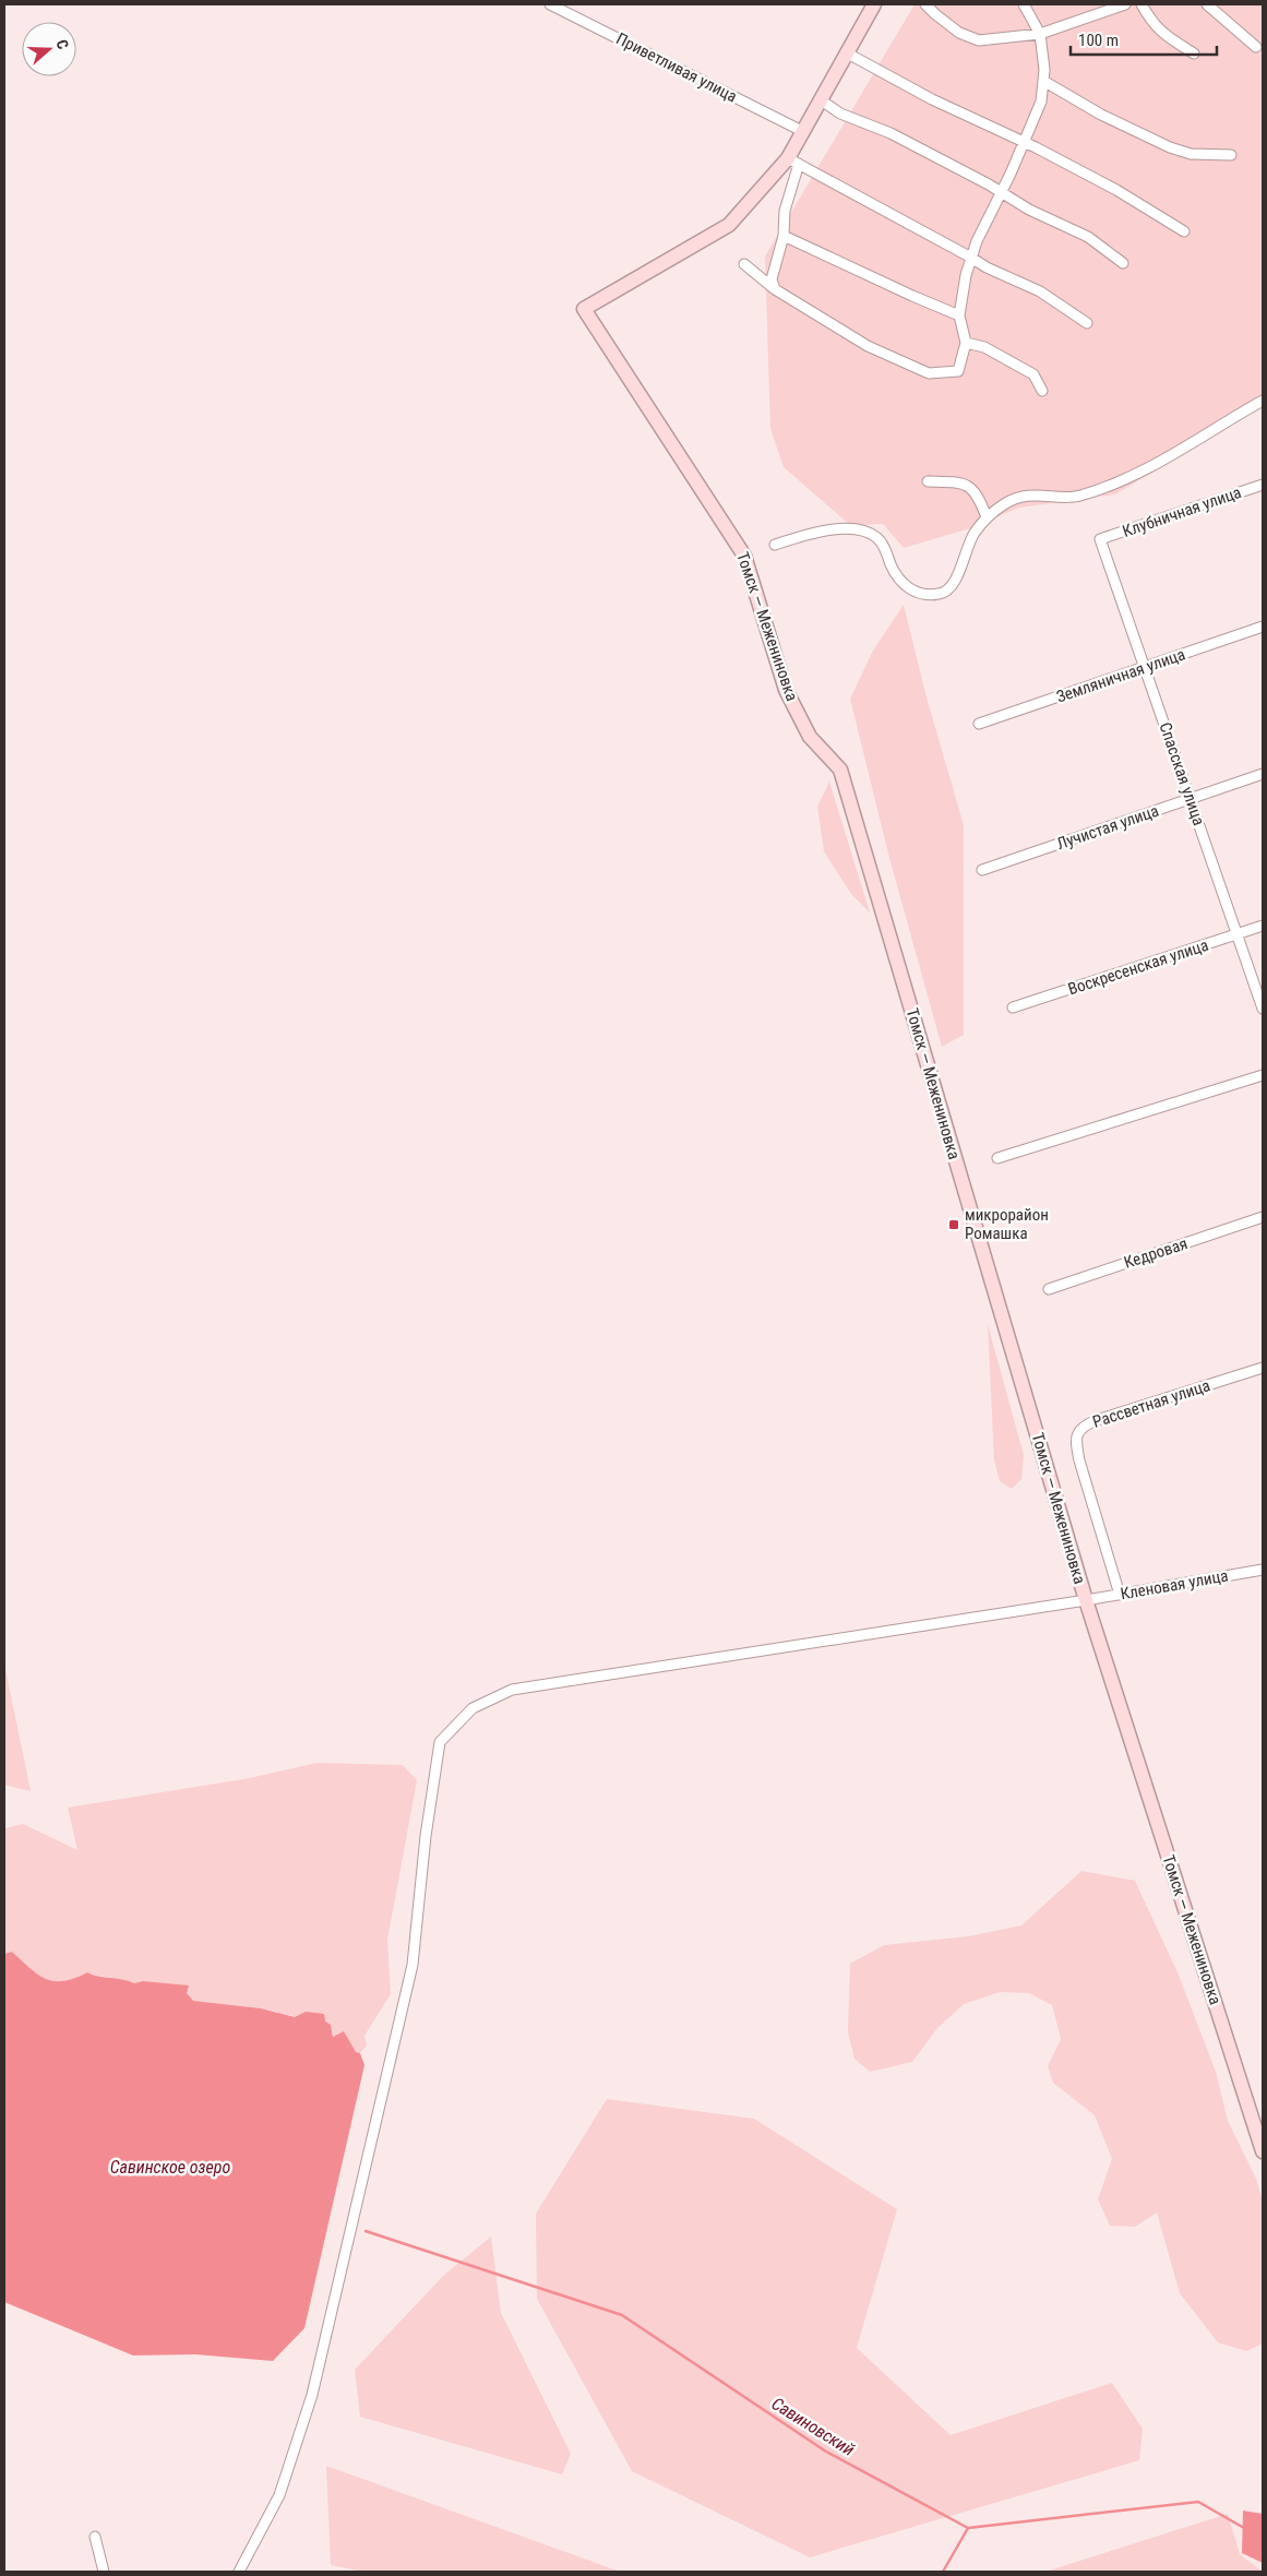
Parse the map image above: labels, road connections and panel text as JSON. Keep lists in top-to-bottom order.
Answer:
{
  "streets": {
    "street": [
      "Приветливая улица",
      "Клубничная улица",
      "Томск — Межениновка",
      "Земляничная улица",
      "Спасская улица",
      "Лучистая улица",
      "Воскресенская улица",
      "Кедровая",
      "Рассветная улица",
      "Кленовая улица"
    ]
  },
  "crossings": [
    ["Клубничная улица", "Спасская улица"],
    ["Томск — Межениновка", "Кленовая улица"],
    ["Земляничная улица", "Спасская улица"],
    ["Спасская улица", "Лучистая улица"],
    ["Спасская улица", "Воскресенская улица"],
    ["Рассветная улица", "Кленовая улица"]
  ],
  "water": ["Савинское озеро", "Савиновский"],
  "places": {
    "transit": ["микрорайон Ромашка"]
  },
  "scale_bar": "100 m",
  "north": "right"
}
